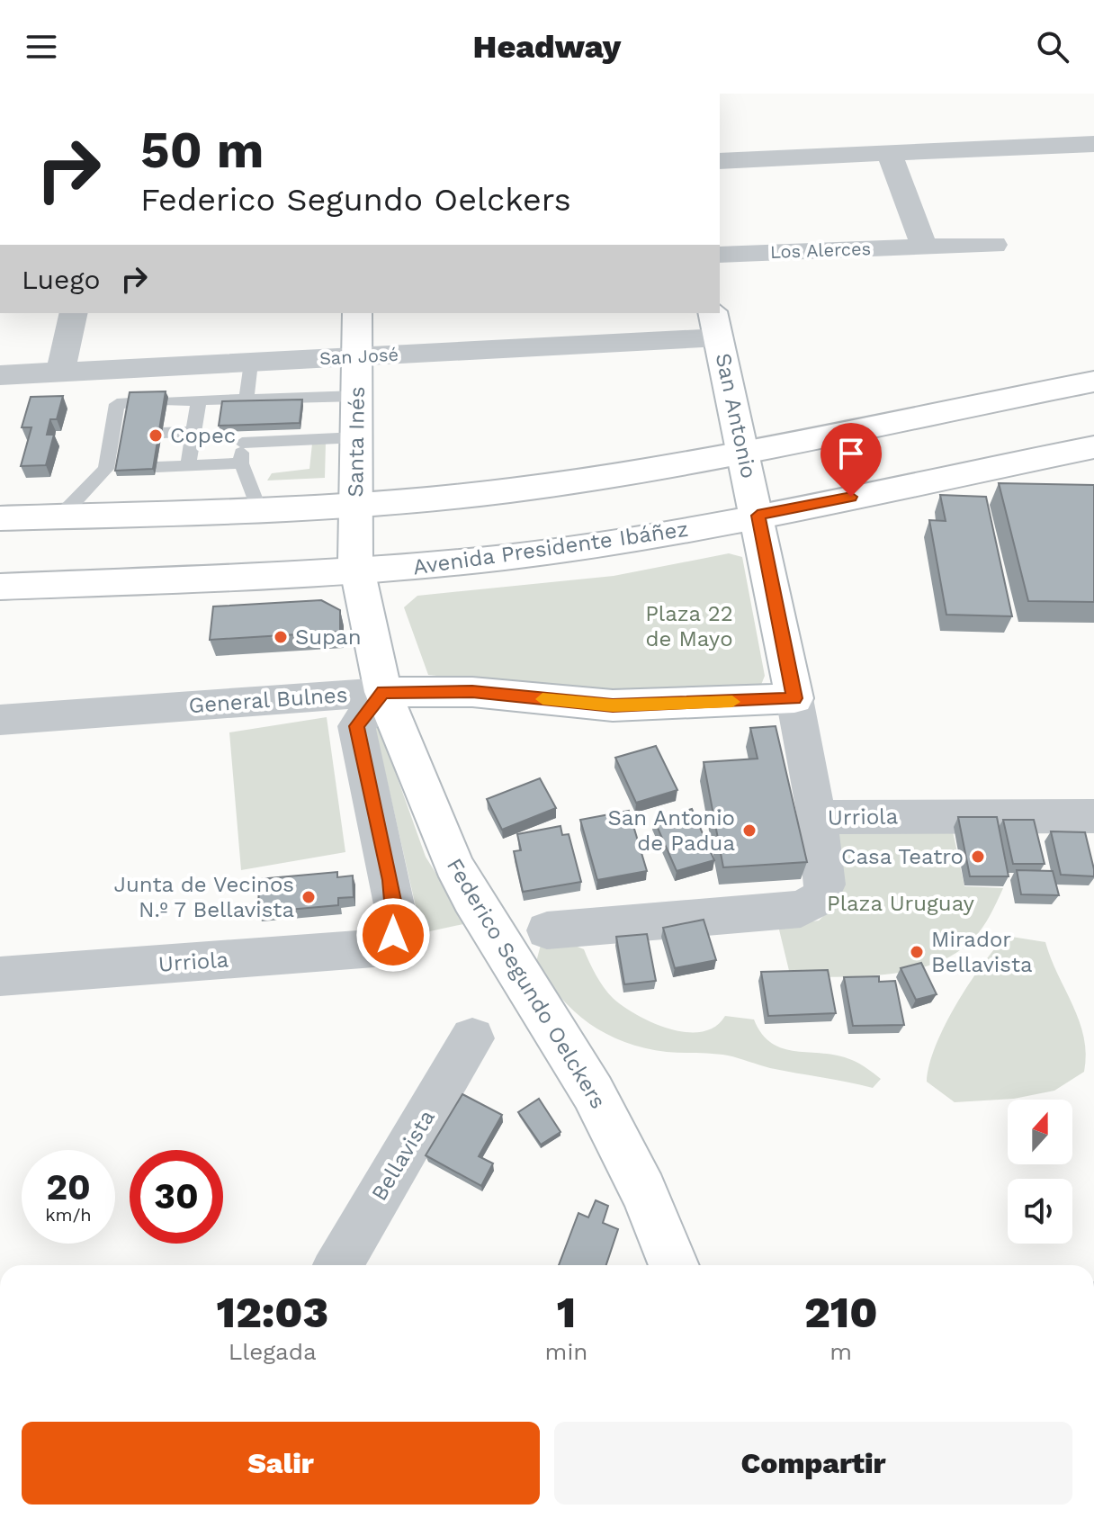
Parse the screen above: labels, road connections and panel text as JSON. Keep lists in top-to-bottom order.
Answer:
{
  "streets": {
    "main road": [
      "San Antonio",
      "Santa Inés",
      "Avenida Presidente Ibáñez",
      "General Bulnes",
      "Federico Segundo Oelckers"
    ],
    "street": [
      "Los Alerces",
      "San José",
      "Urriola",
      "Bellavista"
    ]
  },
  "crossings": [
    ["San José", "San Antonio"],
    ["San José", "Santa Inés"],
    ["San Antonio", "Avenida Presidente Ibáñez"],
    ["San Antonio", "General Bulnes"],
    ["San Antonio", "Urriola"],
    ["Santa Inés", "Avenida Presidente Ibáñez"],
    ["Santa Inés", "Federico Segundo Oelckers"],
    ["Avenida Presidente Ibáñez", "Federico Segundo Oelckers"],
    ["General Bulnes", "Urriola"],
    ["General Bulnes", "Federico Segundo Oelckers"],
    ["Urriola", "Federico Segundo Oelckers"]
  ],
  "parks": ["Plaza 22 de Mayo", "Plaza Uruguay"],
  "places": [
    "Copec",
    "Supan",
    "San Antonio de Padua",
    "Casa Teatro",
    "Junta de Vecinos N.º 7 Bellavista",
    "Mirador Bellavista"
  ],
  "north": "top",
  "page": {
    "header": "Headway",
    "turn": ["50 m", "Federico Segundo Oelckers"],
    "then": "Luego",
    "speed": "20 km/h",
    "limit": "30",
    "eta": [
      "12:03",
      "Llegada",
      "1",
      "min",
      "210",
      "m"
    ],
    "buttons": ["Salir", "Compartir"]
  }
}
